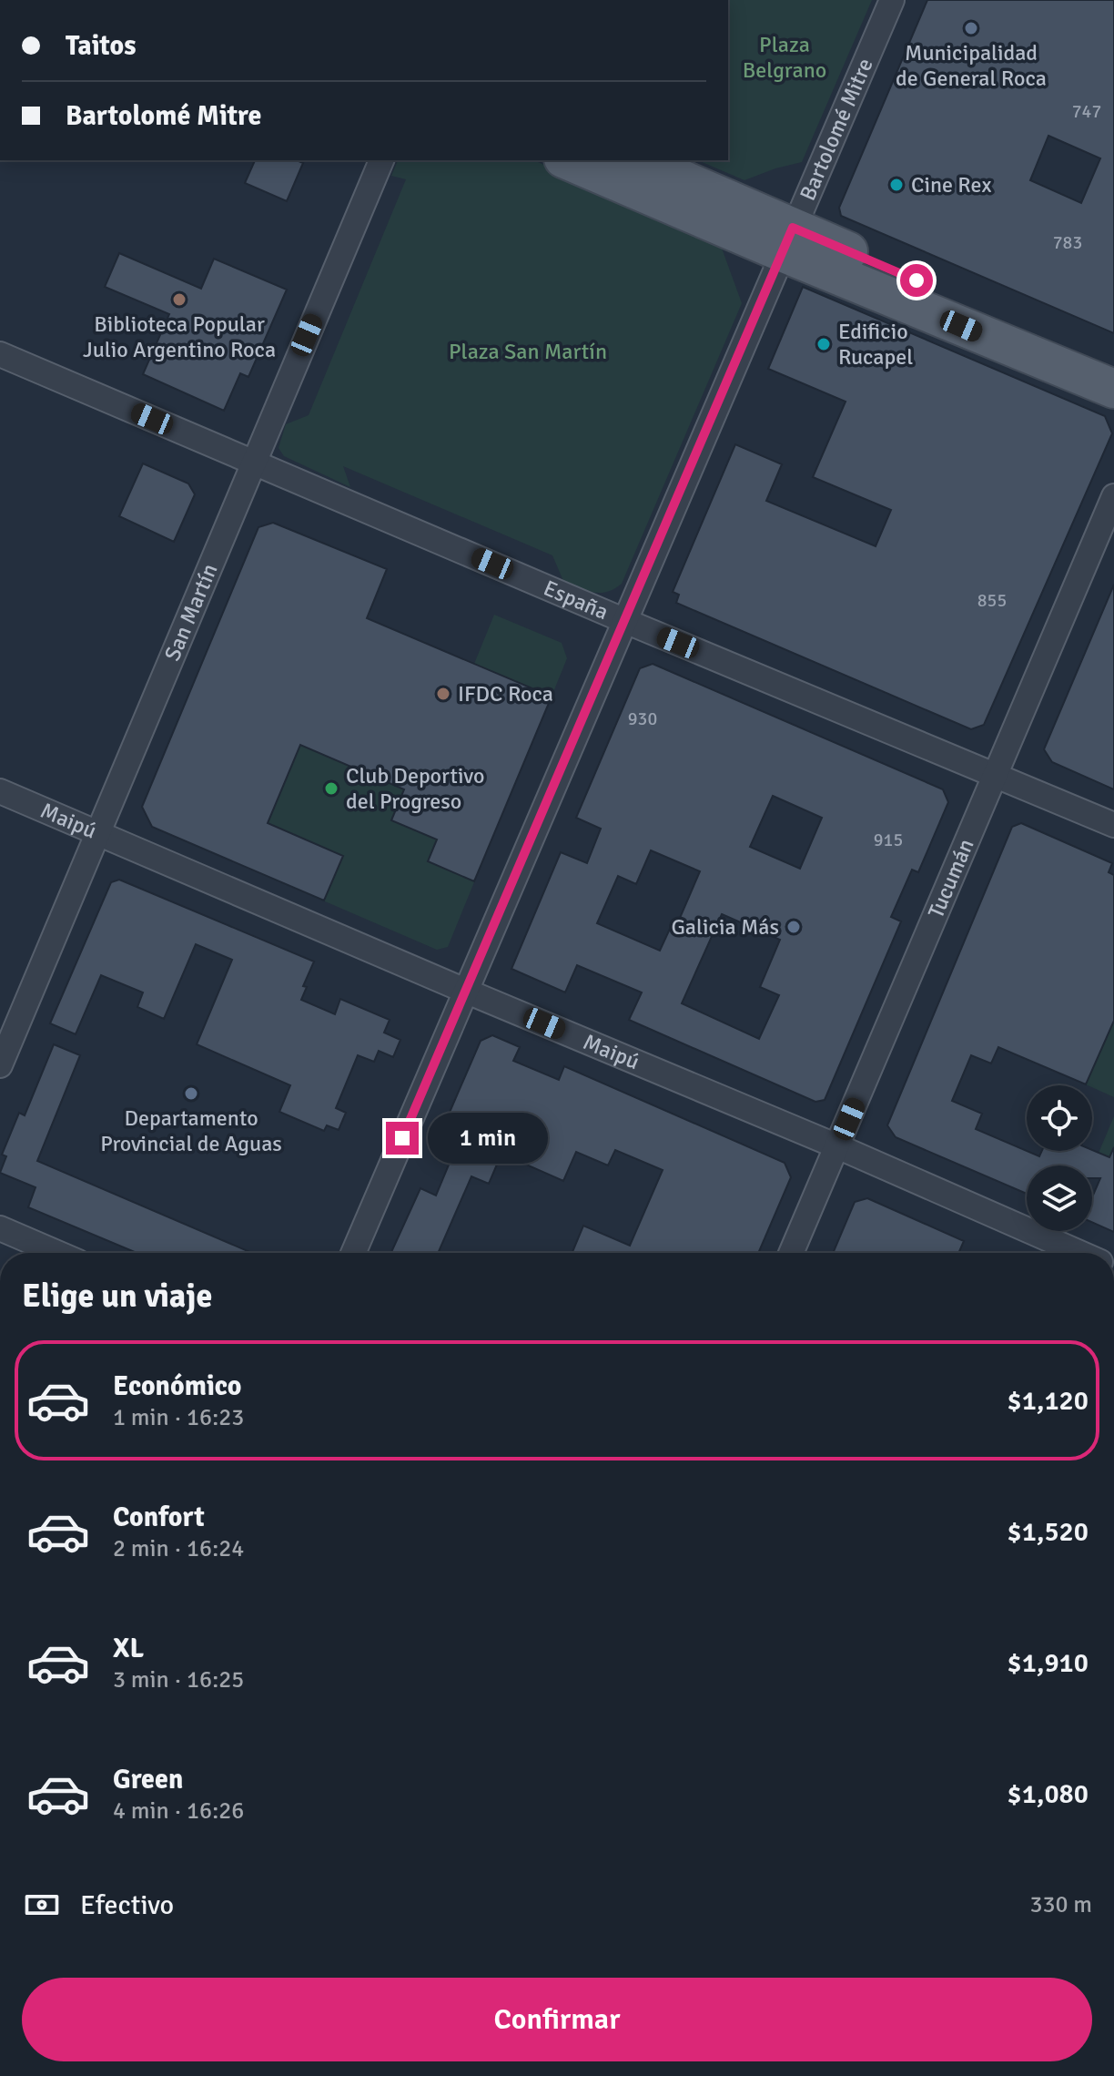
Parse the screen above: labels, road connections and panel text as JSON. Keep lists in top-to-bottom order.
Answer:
{
  "streets": {
    "street": [
      "Bartolomé Mitre",
      "España",
      "San Martín",
      "Maipú",
      "Tucumán"
    ]
  },
  "crossings": [
    ["Bartolomé Mitre", "España"],
    ["Bartolomé Mitre", "Maipú"],
    ["España", "San Martín"],
    ["España", "Tucumán"],
    ["San Martín", "Maipú"],
    ["Maipú", "Tucumán"]
  ],
  "parks": ["Plaza Belgrano", "Plaza San Martín"],
  "places": [
    "Municipalidad de General Roca",
    "Cine Rex",
    "Biblioteca Popular Julio Argentino Roca",
    "Edificio Rucapel",
    "IFDC Roca",
    "Club Deportivo del Progreso",
    "Galicia Más",
    "Departamento Provincial de Aguas"
  ],
  "house_numbers": [
    "747",
    "783",
    "855",
    "930",
    "915"
  ],
  "page": {
    "banner": ["Taitos", "Bartolomé Mitre"],
    "bubble": "1 min",
    "heading": "Elige un viaje",
    "list": [
      {
        "name": "Económico",
        "note": "1 min · 16:23",
        "value": "$1,120"
      },
      {
        "name": "Confort",
        "note": "2 min · 16:24",
        "value": "$1,520"
      },
      {
        "name": "XL",
        "note": "3 min · 16:25",
        "value": "$1,910"
      },
      {
        "name": "Green",
        "note": "4 min · 16:26",
        "value": "$1,080"
      }
    ],
    "pay": ["Efectivo", "330 m"],
    "buttons": "Confirmar"
  }
}
